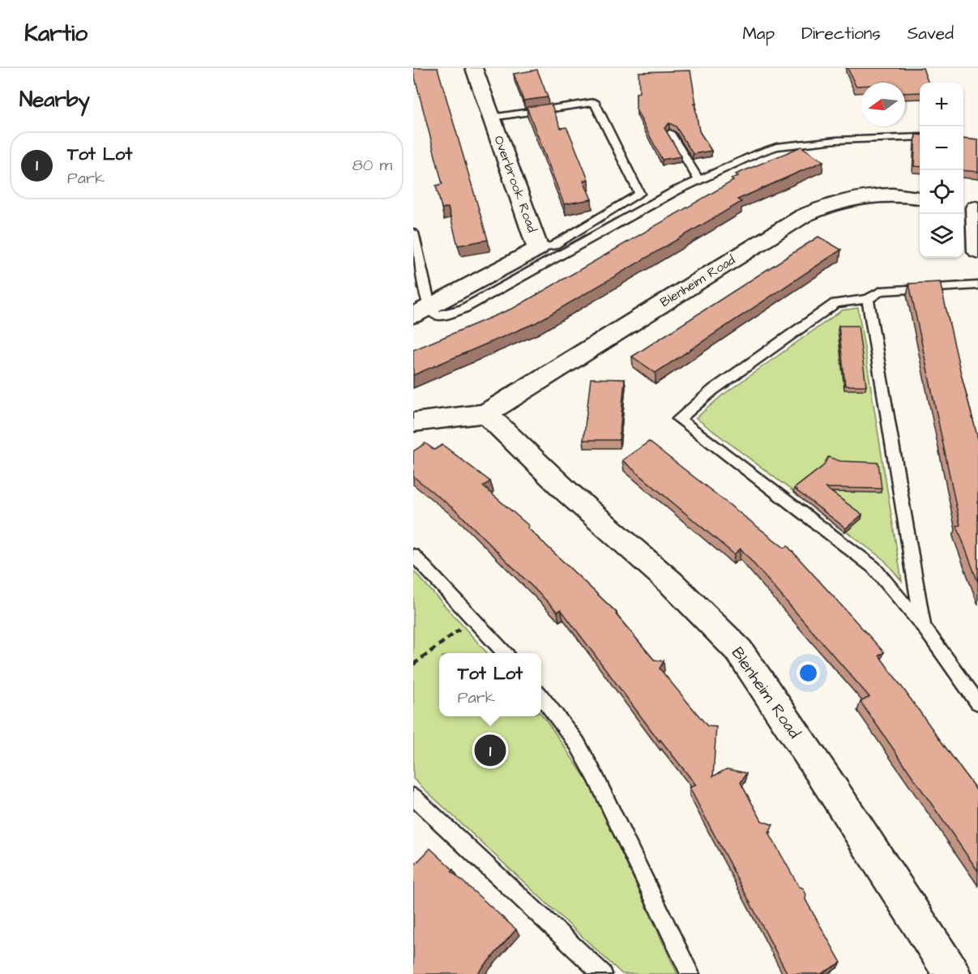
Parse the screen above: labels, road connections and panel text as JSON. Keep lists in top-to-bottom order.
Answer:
{
  "streets": {
    "street": ["Overbrook Road", "Blenheim Road"]
  },
  "north": "left",
  "page": {
    "header": "Kartio",
    "nav": ["Map", "Directions", "Saved"],
    "heading": "Nearby",
    "map_buttons": ["+", "−"],
    "list": [
      {
        "mark": "1",
        "name": "Tot Lot",
        "note": "Park",
        "value": "80 m"
      }
    ],
    "popup": ["Tot Lot", "Park"],
    "pins": "1"
  }
}
